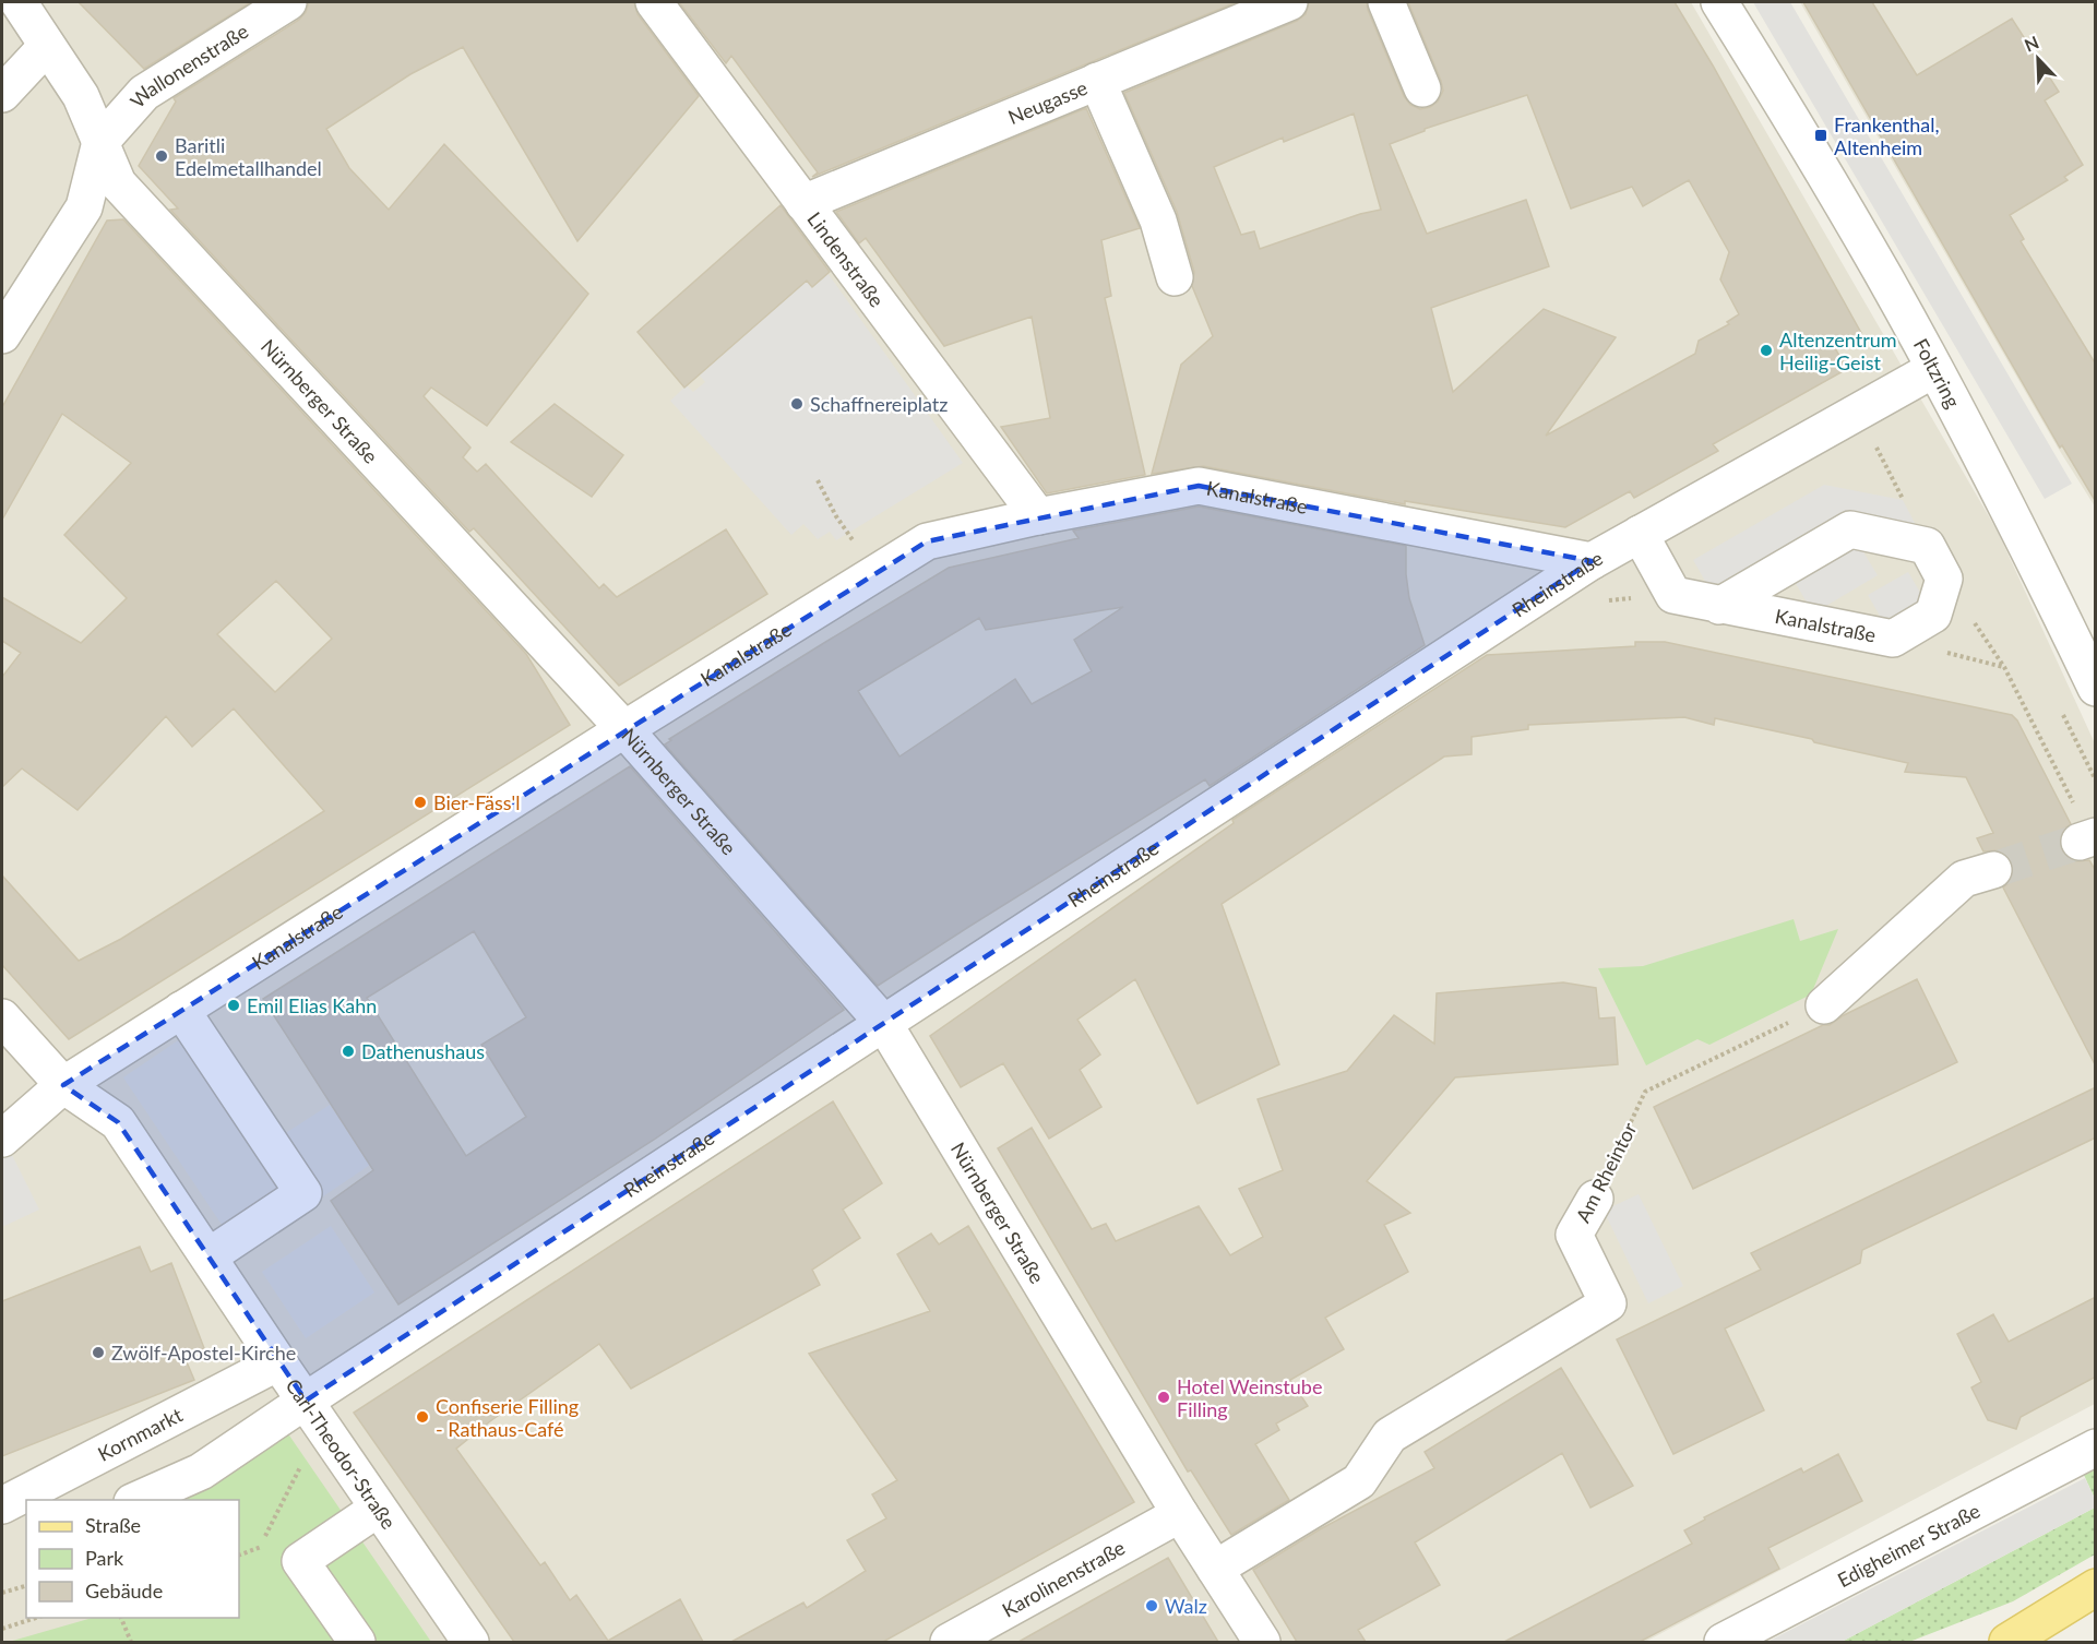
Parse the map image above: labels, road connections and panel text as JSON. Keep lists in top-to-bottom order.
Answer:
{
  "streets": {
    "street": [
      "Wallonenstraße",
      "Neugasse",
      "Lindenstraße",
      "Foltzring",
      "Nürnberger Straße",
      "Kanalstraße",
      "Rheinstraße",
      "Am Rheintor",
      "Kornmarkt",
      "Carl-Theodor-Straße",
      "Edigheimer Straße",
      "Karolinenstraße"
    ]
  },
  "crossings": [
    ["Wallonenstraße", "Nürnberger Straße"],
    ["Neugasse", "Lindenstraße"],
    ["Lindenstraße", "Kanalstraße"],
    ["Foltzring", "Rheinstraße"],
    ["Nürnberger Straße", "Kanalstraße"],
    ["Nürnberger Straße", "Rheinstraße"],
    ["Nürnberger Straße", "Am Rheintor"],
    ["Nürnberger Straße", "Karolinenstraße"],
    ["Kanalstraße", "Rheinstraße"],
    ["Kanalstraße", "Carl-Theodor-Straße"],
    ["Rheinstraße", "Carl-Theodor-Straße"],
    ["Kornmarkt", "Carl-Theodor-Straße"]
  ],
  "places": {
    "transit": ["Frankenthal, Altenheim"],
    "other": [
      "Baritli Edelmetallhandel",
      "Altenzentrum Heilig-Geist",
      "Schaffnereiplatz",
      "Bier-Fäss'l",
      "Emil Elias Kahn",
      "Dathenushaus",
      "Zwölf-Apostel-Kirche",
      "Hotel Weinstube Filling",
      "Confiserie Filling - Rathaus-Café",
      "Walz"
    ]
  },
  "legend": ["Straße", "Park", "Gebäude"],
  "north": "top left"
}
